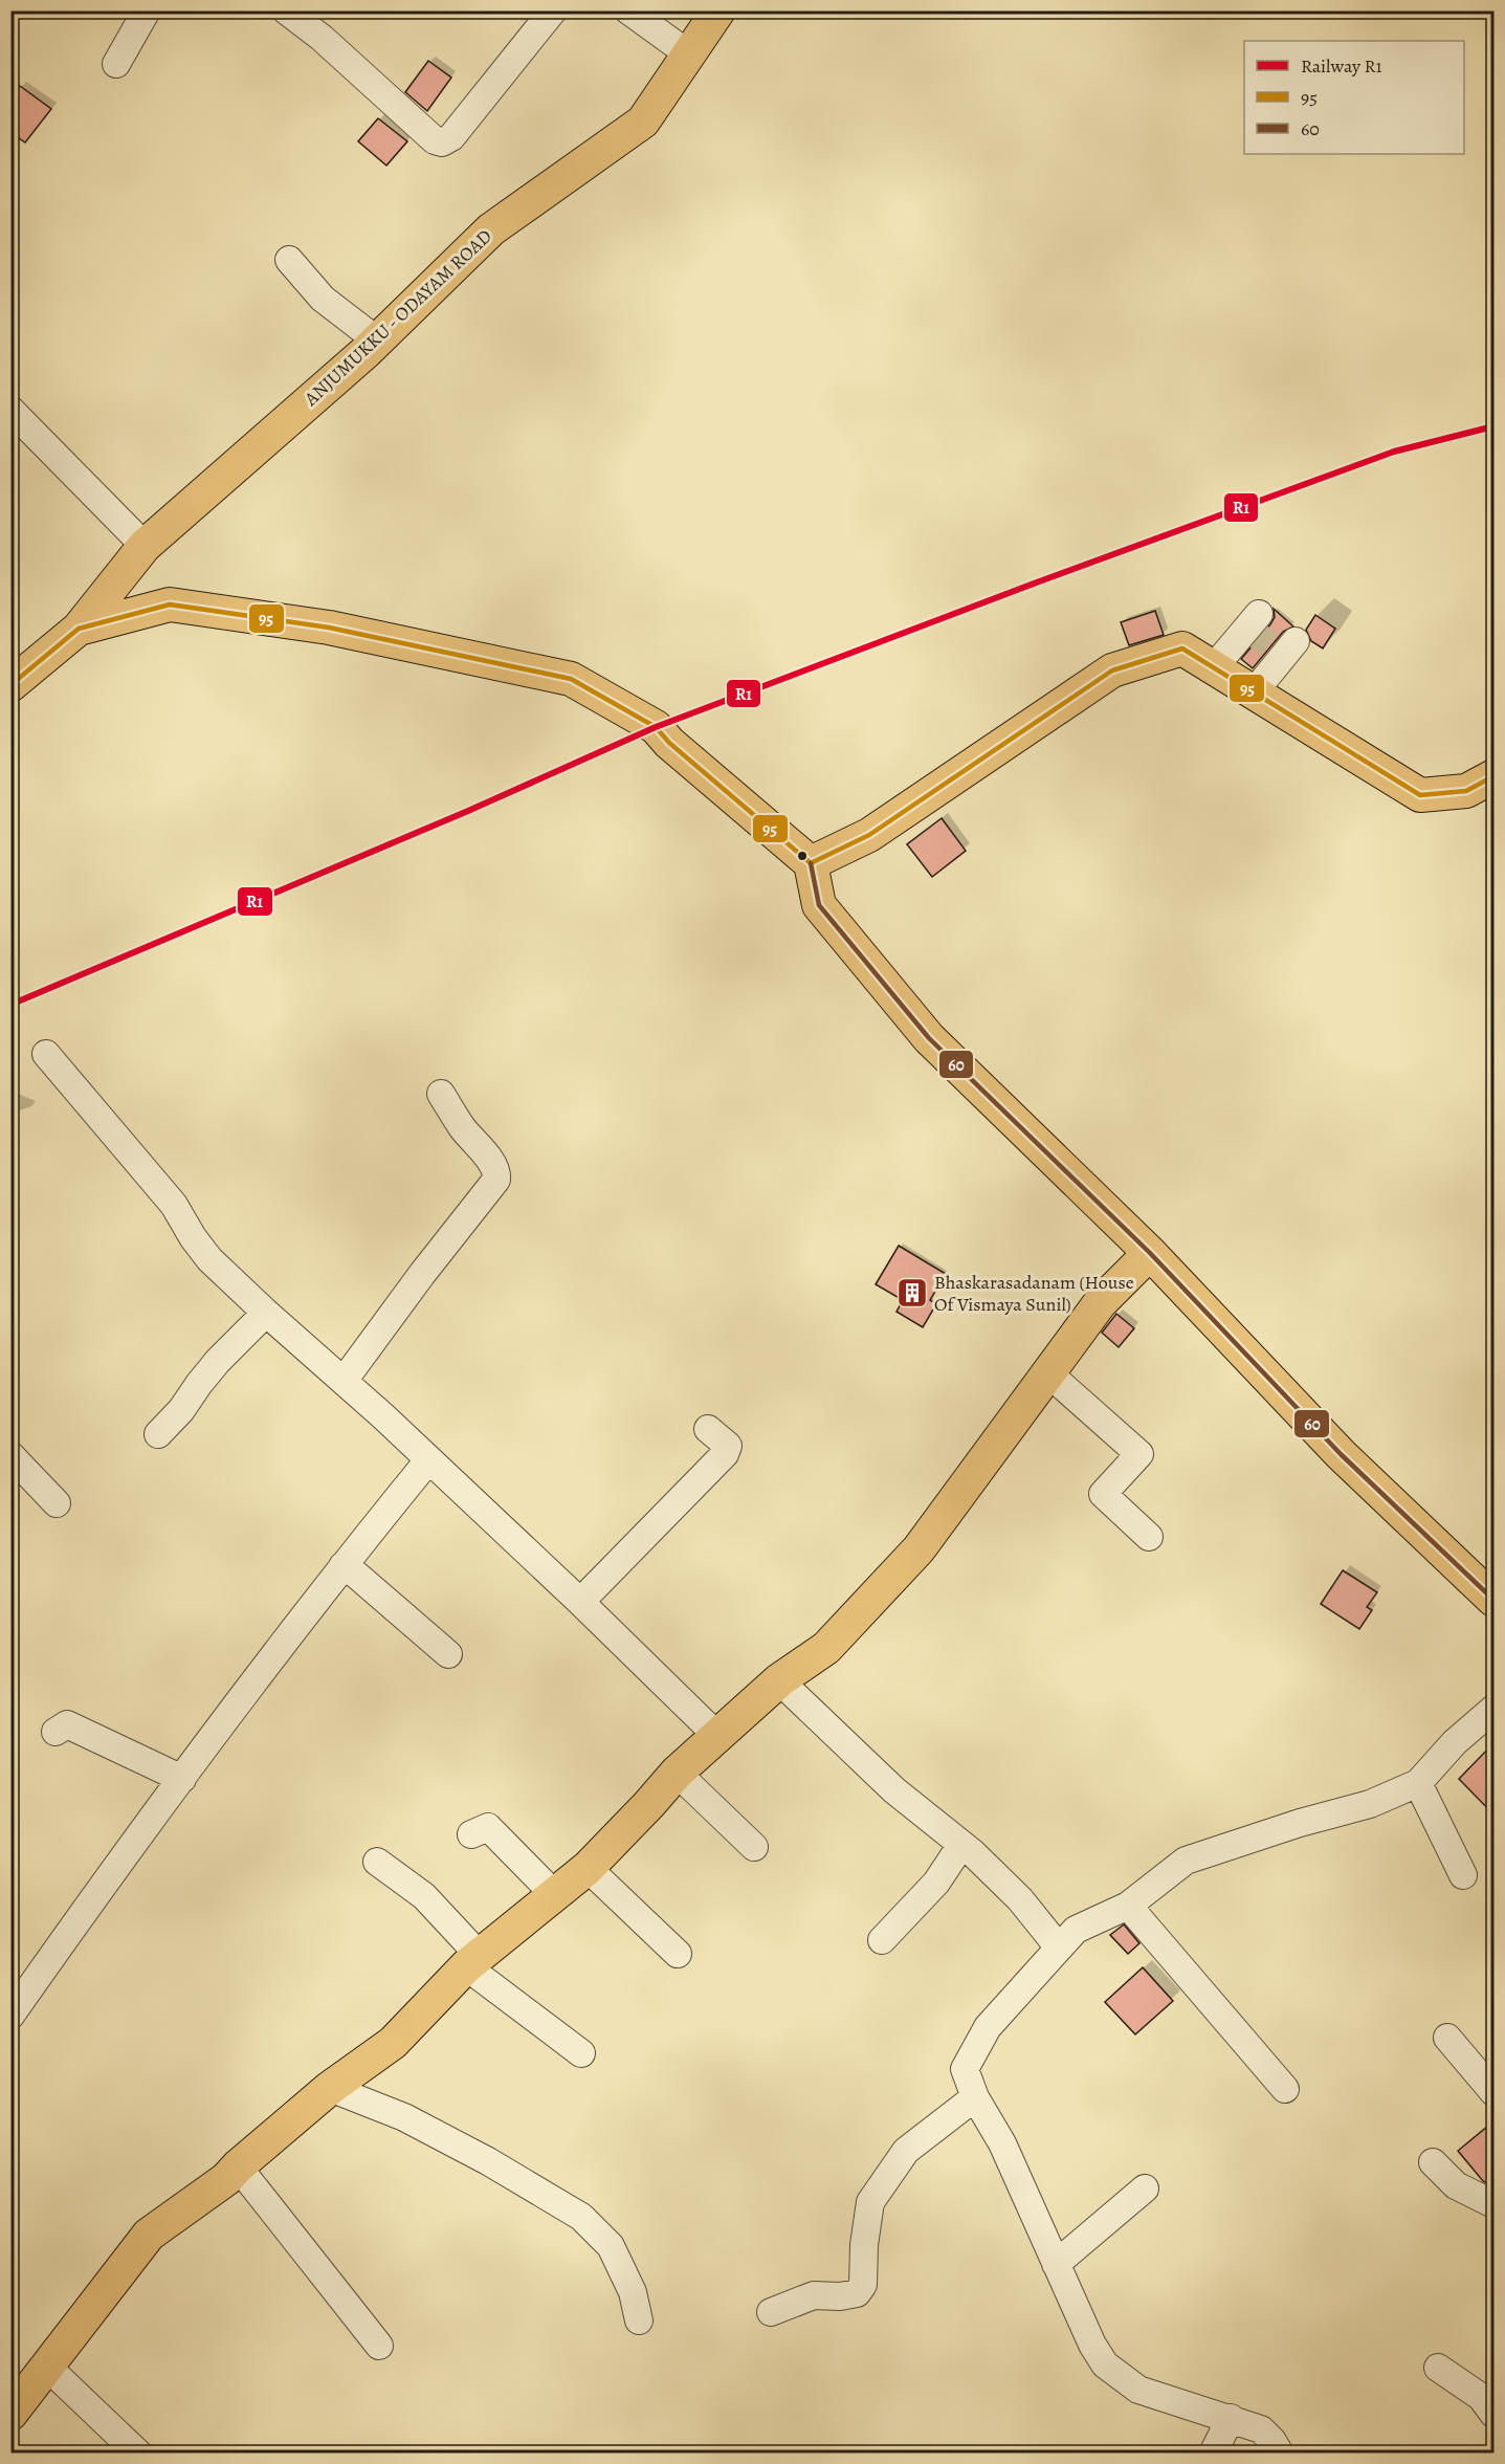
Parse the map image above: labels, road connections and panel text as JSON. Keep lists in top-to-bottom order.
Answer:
{
  "streets": {
    "main road": ["ANJUMUKKU - ODAYAM ROAD"]
  },
  "places": {
    "building": ["Bhaskarasadanam (House Of Vismaya Sunil)"]
  },
  "lines": ["rail line R1", "transit line 95", "transit line 60"],
  "legend": ["Railway R1", "95", "60"]
}
